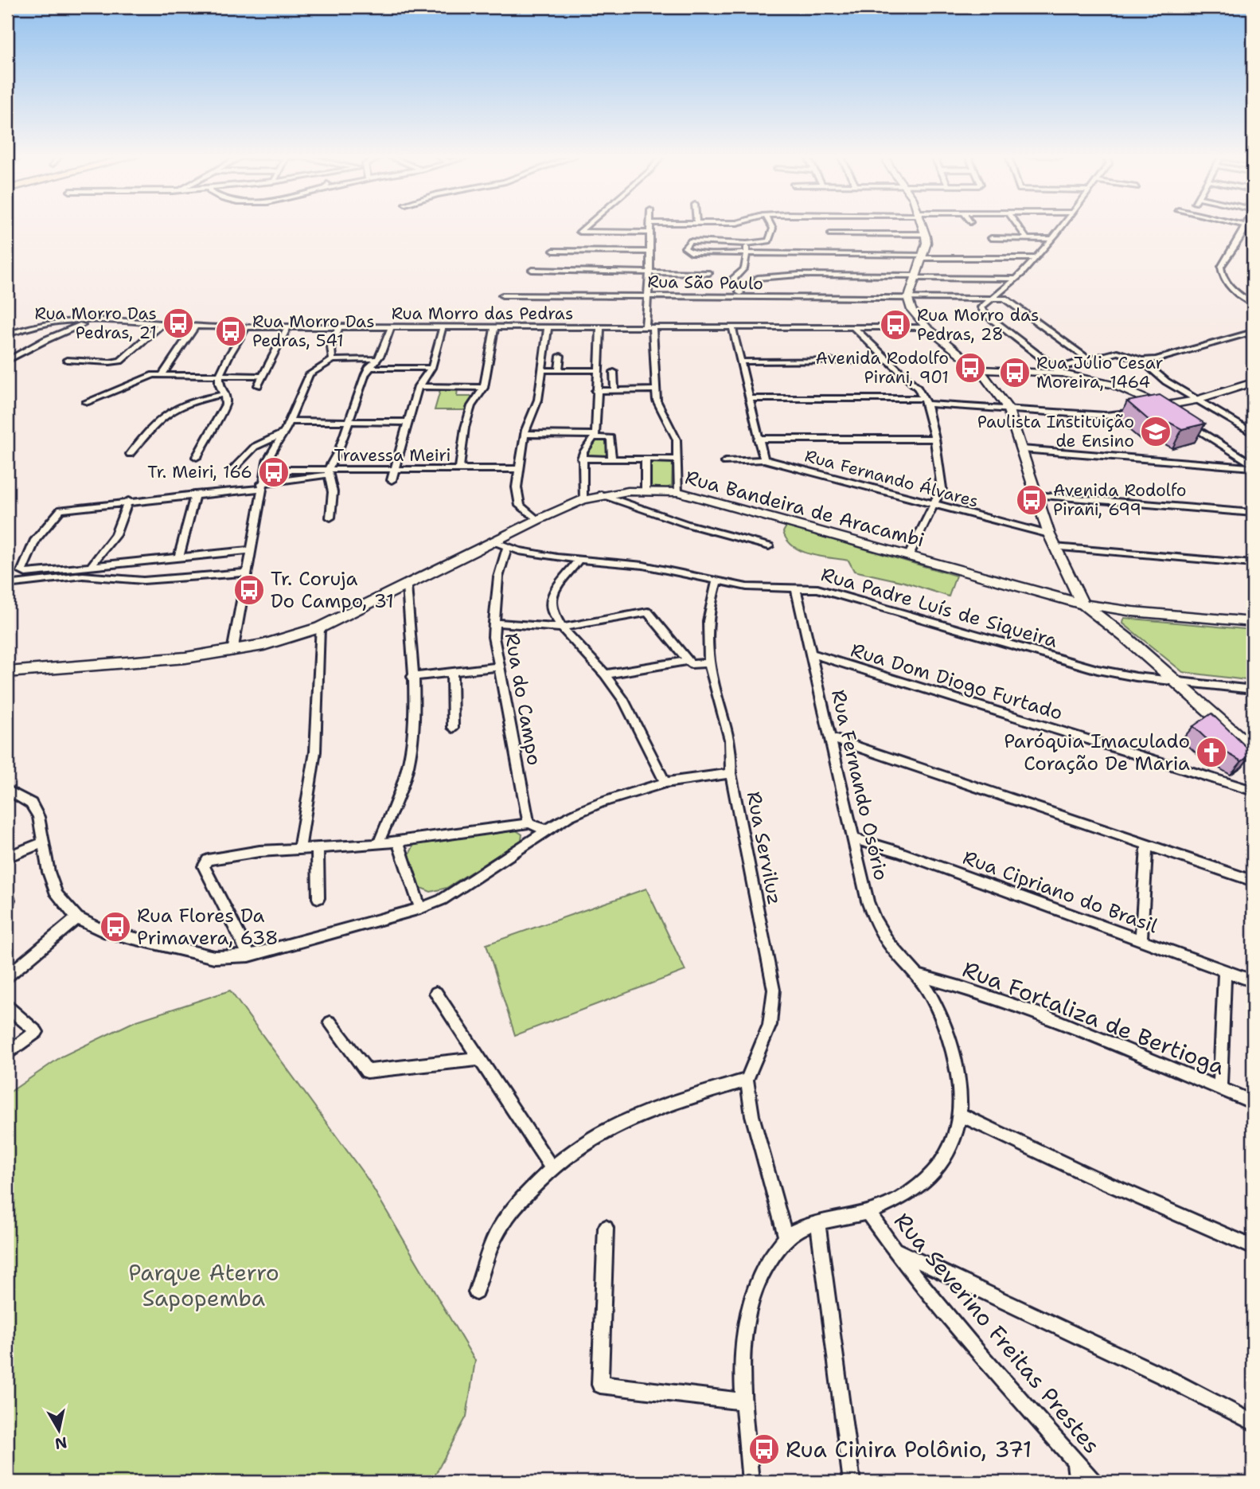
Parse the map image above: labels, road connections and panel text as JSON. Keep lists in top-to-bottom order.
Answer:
{
  "streets": {
    "main road": ["Rua Bandeira de Aracambi"],
    "street": [
      "Rua São Paulo",
      "Rua Morro das Pedras",
      "Travessa Meiri",
      "Rua Fernando Álvares",
      "Rua Padre Luís de Siqueira",
      "Rua Dom Diogo Furtado",
      "Rua do Campo",
      "Rua Fernando Osório",
      "Rua Serviluz",
      "Rua Cipriano do Brasil",
      "Rua Fortaliza de Bertioga",
      "Rua Severino Freitas Prestes"
    ]
  },
  "crossings": [
    ["Rua Bandeira de Aracambi", "Rua Padre Luís de Siqueira"],
    ["Rua Padre Luís de Siqueira", "Rua do Campo"],
    ["Rua Padre Luís de Siqueira", "Rua Fernando Osório"],
    ["Rua Dom Diogo Furtado", "Rua Fernando Osório"],
    ["Rua Fernando Osório", "Rua Cipriano do Brasil"],
    ["Rua Fernando Osório", "Rua Fortaliza de Bertioga"]
  ],
  "parks": ["Parque Aterro Sapopemba"],
  "places": {
    "bus stop": [
      "Rua Morro Das Pedras, 21",
      "Rua Morro das Pedras, 28",
      "Rua Morro Das Pedras, 541",
      "Avenida Rodolfo Pirani, 901",
      "Rua Júlio Cesar Moreira, 1464",
      "Tr. Meiri, 166",
      "Avenida Rodolfo Pirani, 699",
      "Tr. Coruja Do Campo, 31",
      "Rua Flores Da Primavera, 638",
      "Rua Cinira Polônio, 371"
    ],
    "school or university": ["Paulista Instituição de Ensino"],
    "church": ["Paróquia Imaculado Coração De Maria"]
  },
  "north": "bottom"
}
